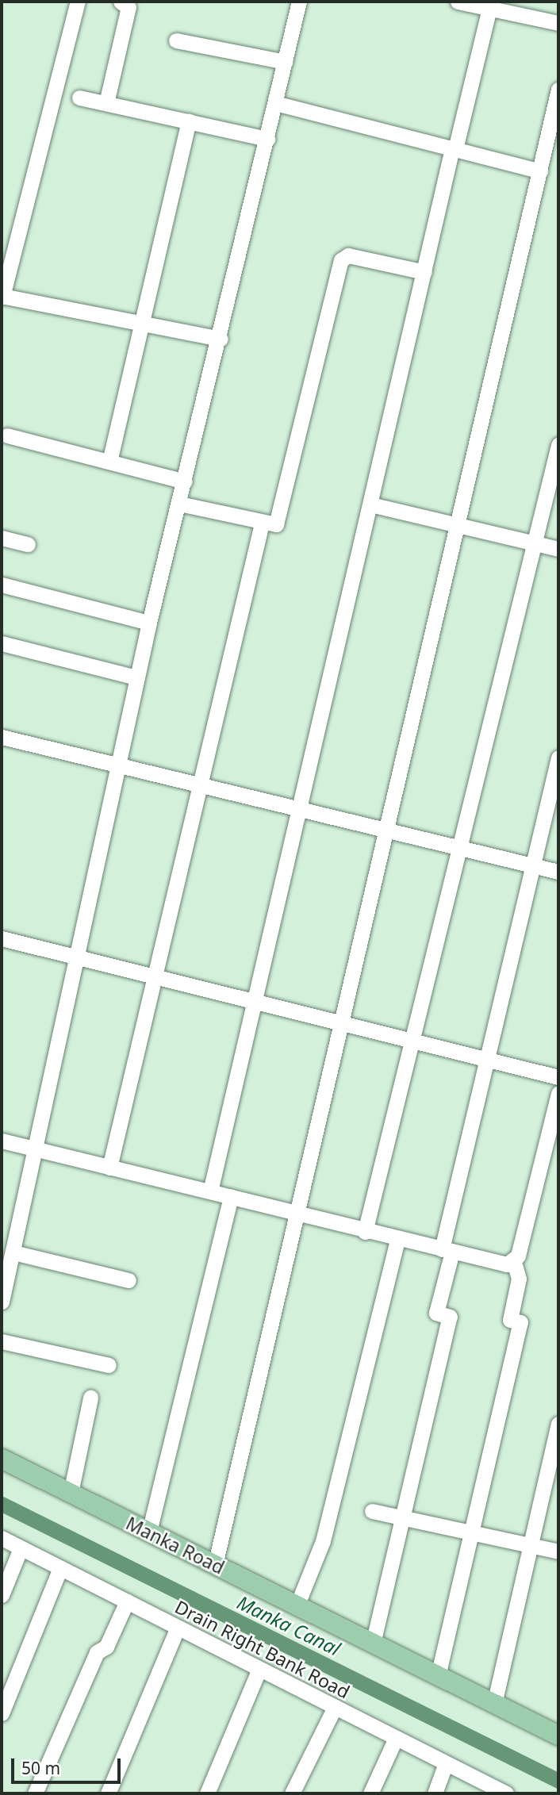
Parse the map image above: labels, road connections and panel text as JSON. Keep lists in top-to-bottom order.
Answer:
{
  "streets": {
    "main road": ["Manka Road"],
    "street": ["Drain Right Bank Road"]
  },
  "water": ["Manka Canal"],
  "scale_bar": "50 m"
}
